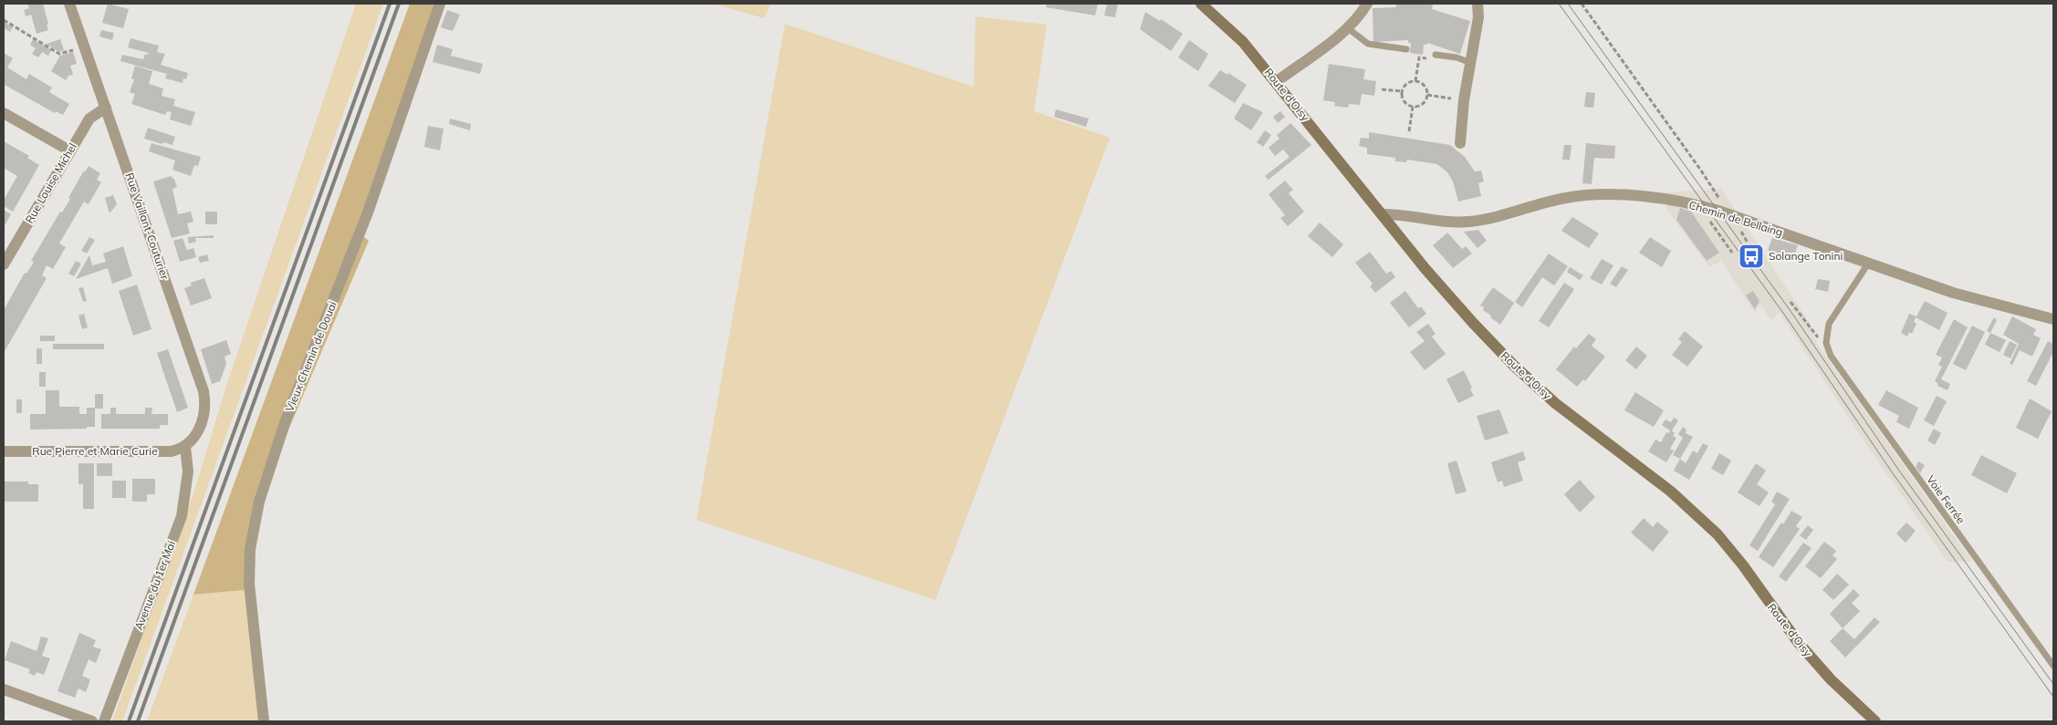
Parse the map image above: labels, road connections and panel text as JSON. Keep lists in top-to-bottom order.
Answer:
{
  "streets": {
    "street": [
      "Route d'Oisy",
      "Rue Louise Michel",
      "Chemin de Bellaing",
      "Rue Vaillant-Couturier",
      "Vieux Chemin de Douai",
      "Rue Pierre et Marie Curie",
      "Avenue du 1er Mai"
    ],
    "lane": ["Voie Ferrée"]
  },
  "crossings": [
    ["Route d'Oisy", "Chemin de Bellaing"],
    ["Rue Louise Michel", "Rue Vaillant-Couturier"],
    ["Rue Vaillant-Couturier", "Rue Pierre et Marie Curie"],
    ["Rue Vaillant-Couturier", "Avenue du 1er Mai"],
    ["Rue Pierre et Marie Curie", "Avenue du 1er Mai"]
  ],
  "places": {
    "bus stop": ["Solange Tonini"]
  }
}
